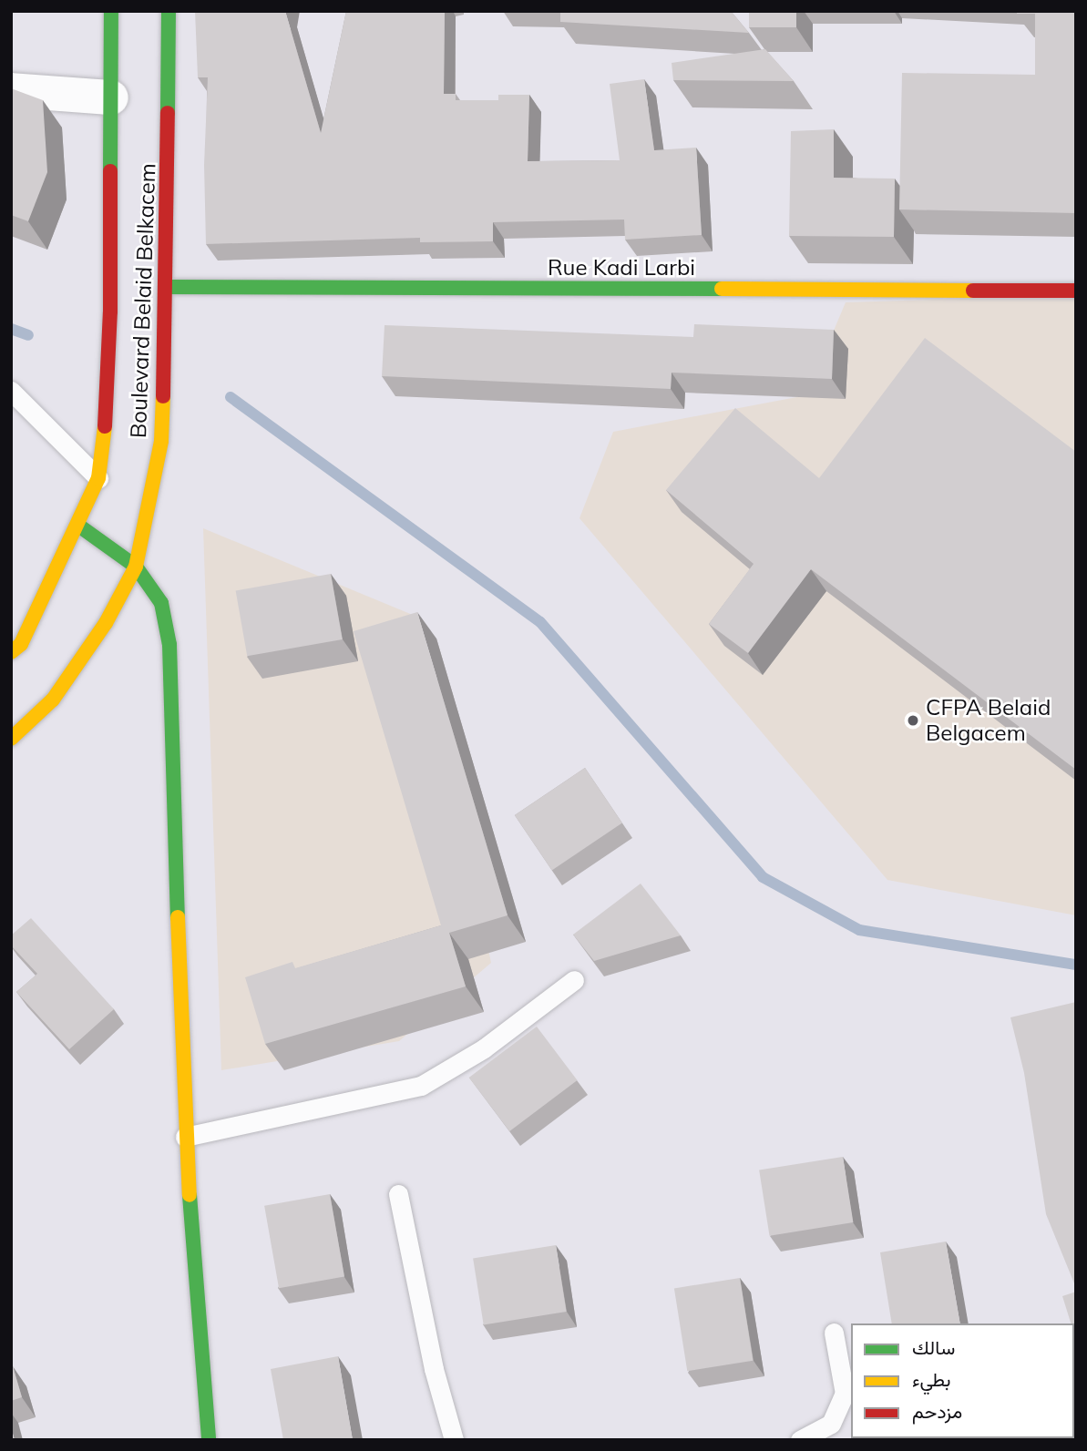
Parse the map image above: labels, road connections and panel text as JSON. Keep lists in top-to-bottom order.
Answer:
{
  "streets": {
    "street": ["Rue Kadi Larbi", "Boulevard Belaid Belkacem"]
  },
  "crossings": [
    ["Rue Kadi Larbi", "Boulevard Belaid Belkacem"]
  ],
  "places": ["CFPA Belaid Belgacem"],
  "legend": ["سالك", "بطيء", "مزدحم"]
}
